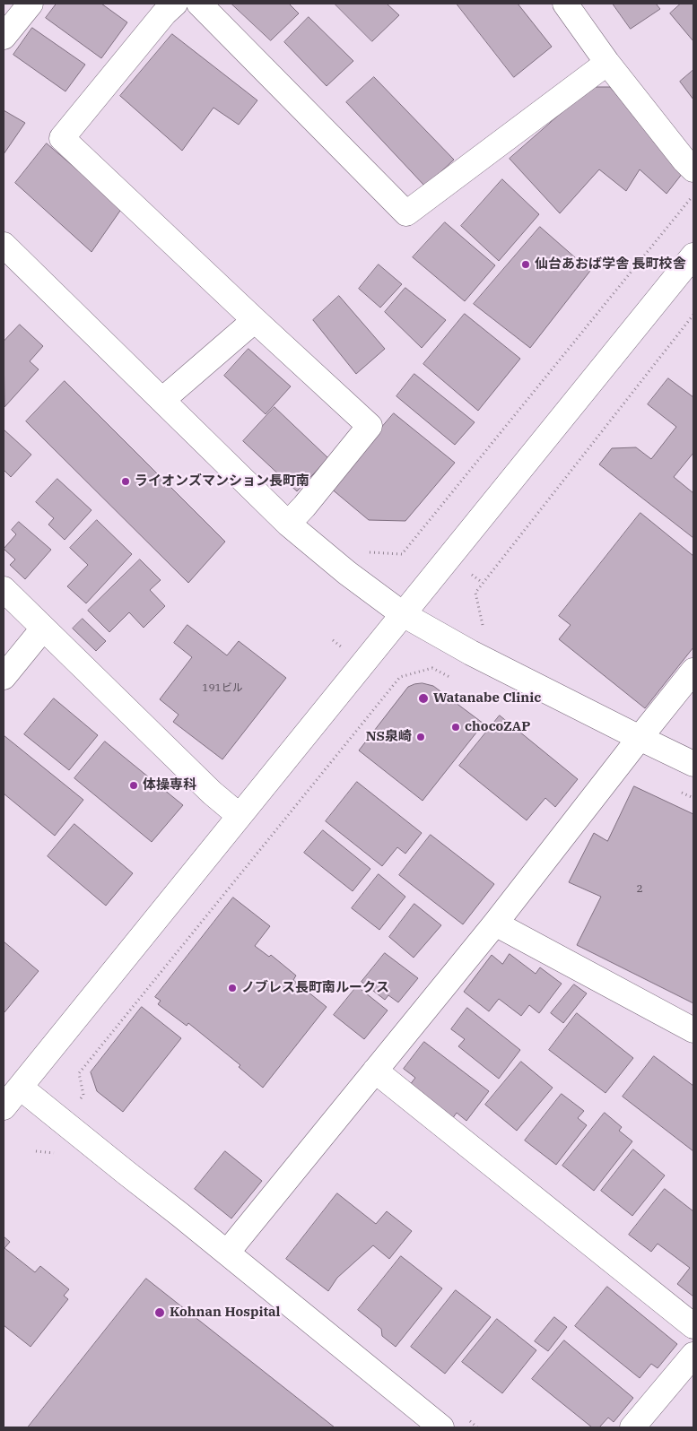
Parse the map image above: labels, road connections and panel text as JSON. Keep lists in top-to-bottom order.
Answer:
{
  "places": [
    "仙台あおば学舎 長町校舎",
    "ライオンズマンション長町南",
    "Watanabe Clinic",
    "chocoZAP",
    "NS泉崎",
    "体操専科",
    "ノブレス長町南ルークス",
    "Kohnan Hospital"
  ],
  "house_numbers": ["191ビル", "2"]
}
